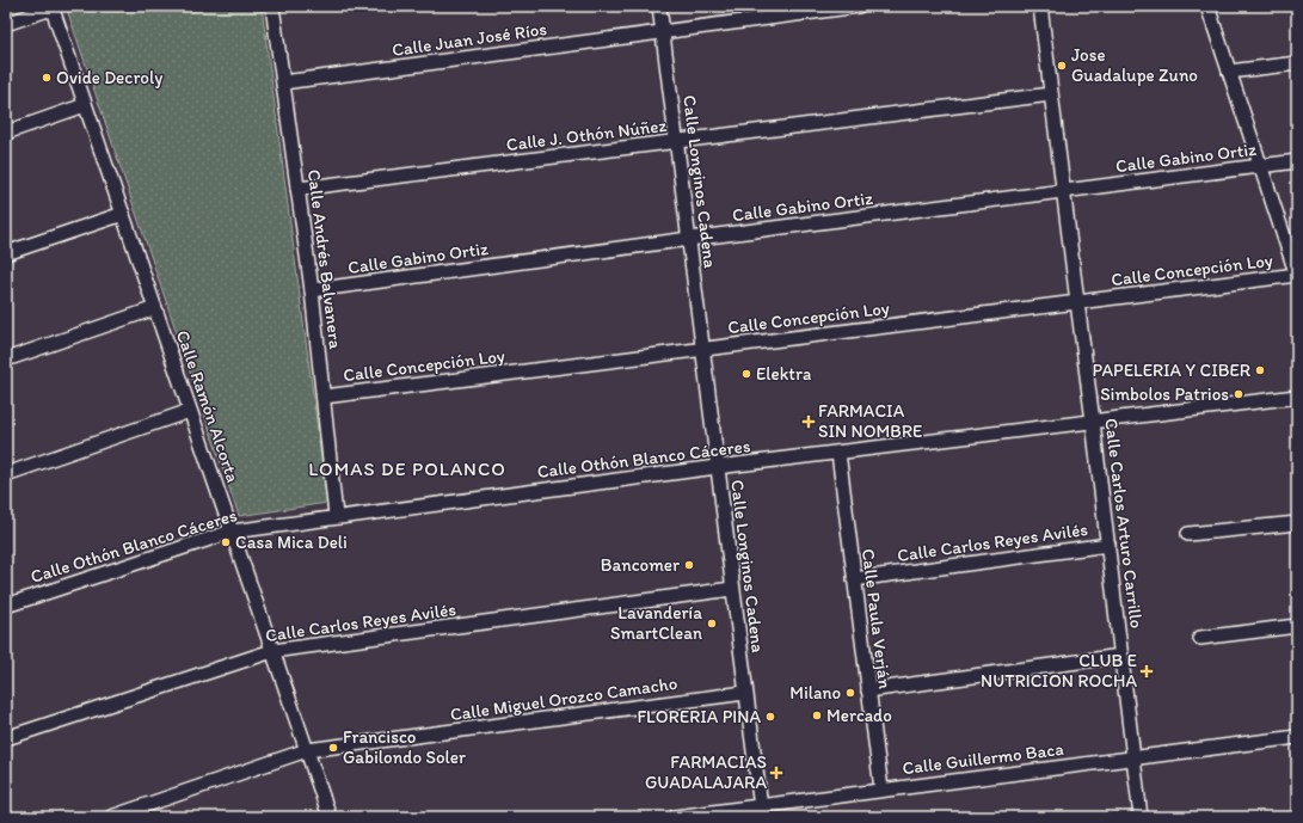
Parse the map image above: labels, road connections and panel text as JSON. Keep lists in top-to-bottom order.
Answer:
{
  "streets": {
    "street": [
      "Calle Juan José Ríos",
      "Calle J. Othón Núñez",
      "Calle Gabino Ortiz",
      "Calle Longinos Cadena",
      "Calle Andrés Balvanera",
      "Calle Concepción Loy",
      "Calle Ramón Alcorta",
      "Calle Othón Blanco Cáceres",
      "Calle Carlos Arturo Carrillo",
      "Calle Carlos Reyes Avilés",
      "Calle Paula Verján",
      "Calle Miguel Orozco Camacho",
      "Calle Guillermo Baca"
    ]
  },
  "crossings": [
    ["Calle Juan José Ríos", "Calle Longinos Cadena"],
    ["Calle Juan José Ríos", "Calle Andrés Balvanera"],
    ["Calle J. Othón Núñez", "Calle Longinos Cadena"],
    ["Calle J. Othón Núñez", "Calle Andrés Balvanera"],
    ["Calle J. Othón Núñez", "Calle Carlos Arturo Carrillo"],
    ["Calle Gabino Ortiz", "Calle Longinos Cadena"],
    ["Calle Gabino Ortiz", "Calle Andrés Balvanera"],
    ["Calle Gabino Ortiz", "Calle Carlos Arturo Carrillo"],
    ["Calle Longinos Cadena", "Calle Concepción Loy"],
    ["Calle Longinos Cadena", "Calle Othón Blanco Cáceres"],
    ["Calle Longinos Cadena", "Calle Carlos Reyes Avilés"],
    ["Calle Longinos Cadena", "Calle Miguel Orozco Camacho"],
    ["Calle Longinos Cadena", "Calle Guillermo Baca"],
    ["Calle Andrés Balvanera", "Calle Concepción Loy"],
    ["Calle Andrés Balvanera", "Calle Othón Blanco Cáceres"],
    ["Calle Concepción Loy", "Calle Carlos Arturo Carrillo"],
    ["Calle Ramón Alcorta", "Calle Othón Blanco Cáceres"],
    ["Calle Ramón Alcorta", "Calle Carlos Reyes Avilés"],
    ["Calle Ramón Alcorta", "Calle Miguel Orozco Camacho"],
    ["Calle Othón Blanco Cáceres", "Calle Carlos Arturo Carrillo"],
    ["Calle Othón Blanco Cáceres", "Calle Paula Verján"],
    ["Calle Carlos Arturo Carrillo", "Calle Carlos Reyes Avilés"],
    ["Calle Carlos Arturo Carrillo", "Calle Guillermo Baca"],
    ["Calle Carlos Reyes Avilés", "Calle Paula Verján"],
    ["Calle Paula Verján", "Calle Guillermo Baca"]
  ],
  "districts": ["LOMAS DE POLANCO"],
  "places": {
    "other": [
      "Jose Guadalupe Zuno",
      "Ovide Decroly",
      "PAPELERIA Y CIBER",
      "Elektra",
      "Simbolos Patrios",
      "Casa Mica Deli",
      "Bancomer",
      "Lavandería SmartClean",
      "Milano",
      "Mercado",
      "FLORERIA PINA",
      "Francisco Gabilondo Soler"
    ],
    "health": ["FARMACIA SIN NOMBRE", "CLUB E NUTRICION ROCHA", "FARMACIAS GUADALAJARA"]
  }
}
